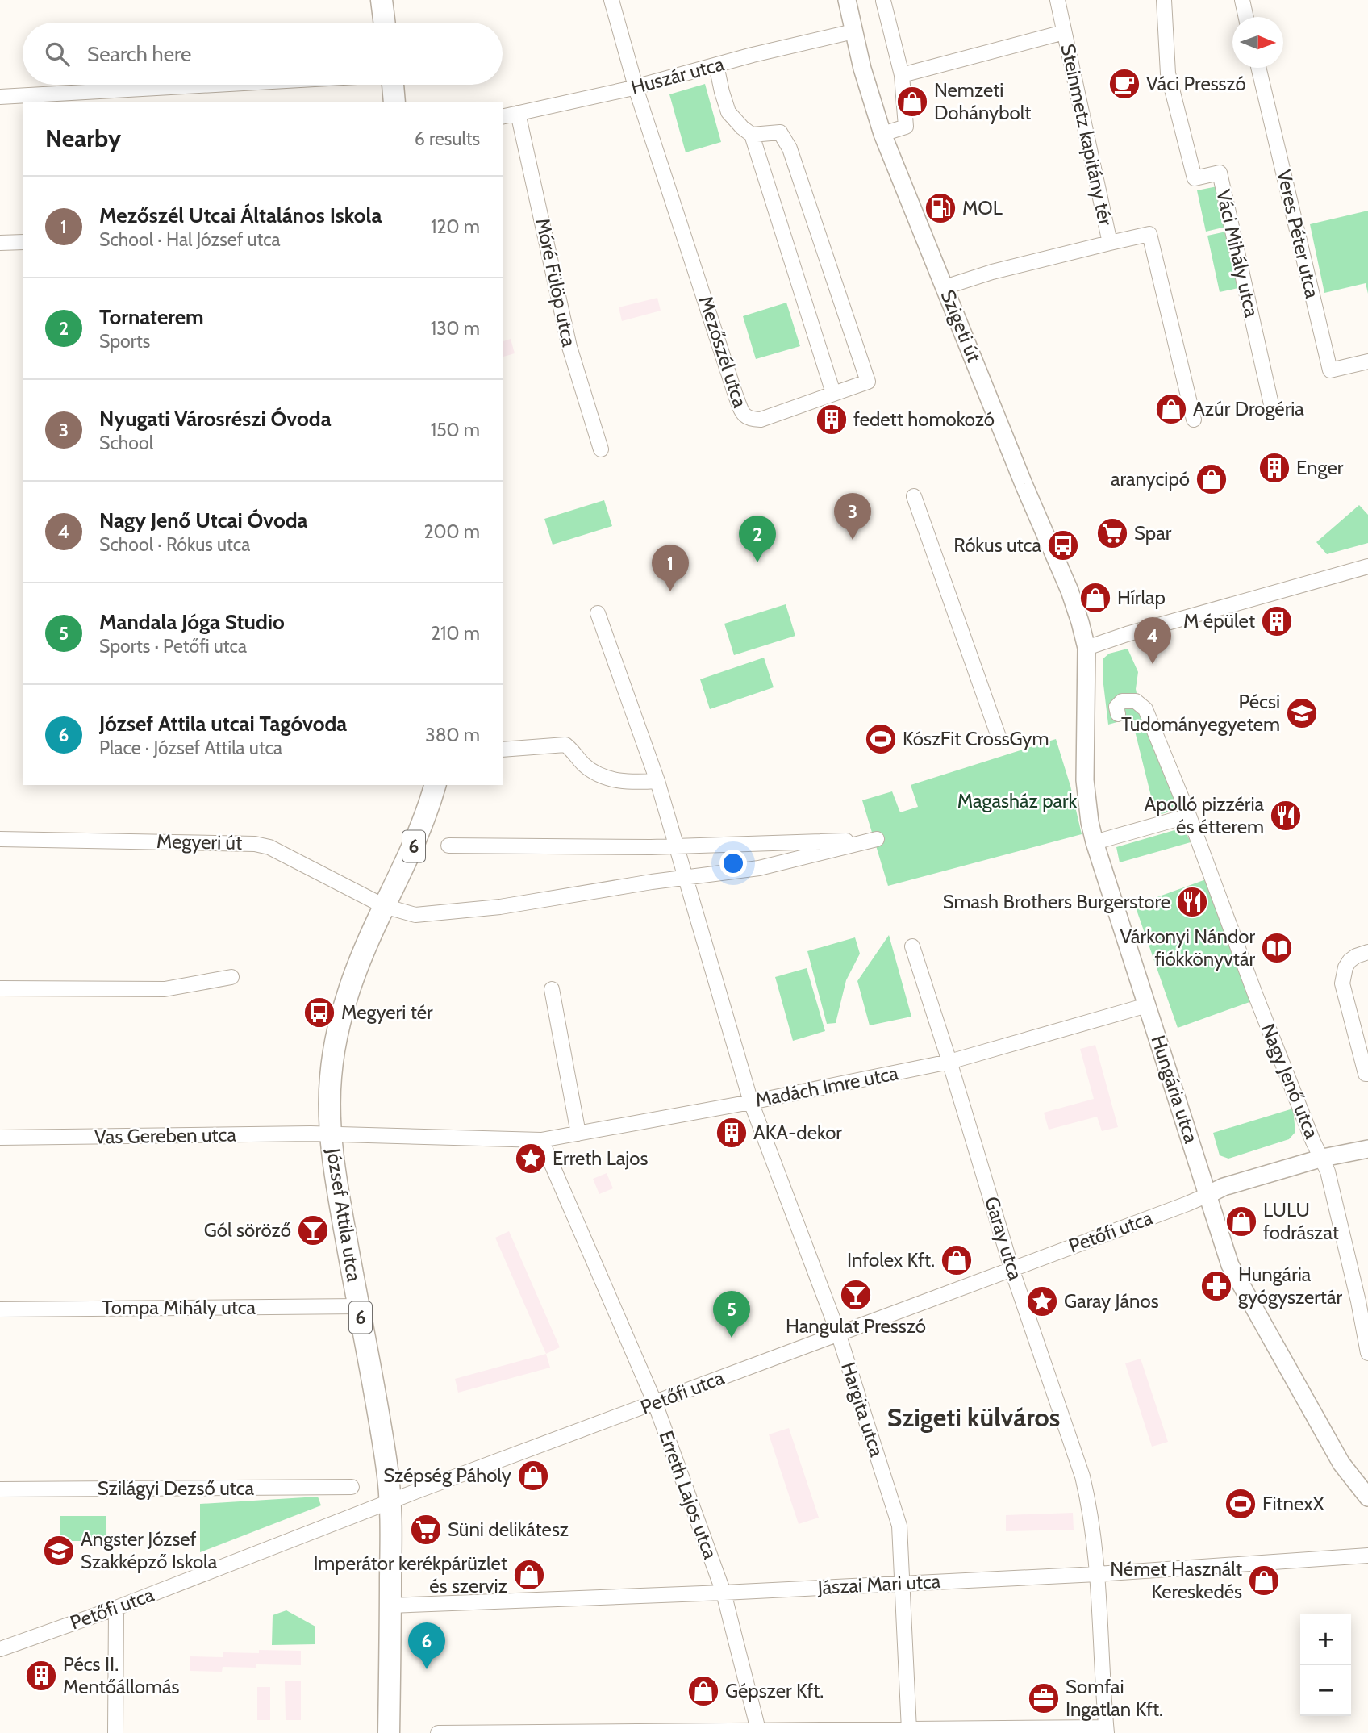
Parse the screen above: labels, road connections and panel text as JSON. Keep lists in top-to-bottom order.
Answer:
{
  "streets": {
    "main road": ["6", "József Attila utca"],
    "street": [
      "Huszár utca",
      "Steinmetz kapitány tér",
      "Veres Péter utca",
      "Váci Mihály utca",
      "Móré Fülöp utca",
      "Szigeti út",
      "Mezőszél utca",
      "Megyeri út",
      "Nagy Jenő utca",
      "Madách Imre utca",
      "Hungária utca",
      "Vas Gereben utca",
      "Petőfi utca",
      "Garay utca",
      "Tompa Mihály utca",
      "Hargita utca",
      "Szilágyi Dezső utca",
      "Erreth Lajos utca",
      "Jászai Mari utca"
    ]
  },
  "crossings": [
    ["Huszár utca", "Móré Fülöp utca"],
    ["Huszár utca", "Szigeti út"],
    ["Huszár utca", "Mezőszél utca"],
    ["Szigeti út", "Hungária utca"],
    ["Megyeri út", "6"],
    ["Megyeri út", "József Attila utca"],
    ["6", "József Attila utca"],
    ["Nagy Jenő utca", "Petőfi utca"],
    ["Madách Imre utca", "Hungária utca"],
    ["Madách Imre utca", "Vas Gereben utca"],
    ["Madách Imre utca", "József Attila utca"],
    ["Madách Imre utca", "Garay utca"],
    ["Madách Imre utca", "Hargita utca"],
    ["Madách Imre utca", "Erreth Lajos utca"],
    ["Hungária utca", "Petőfi utca"],
    ["Vas Gereben utca", "József Attila utca"],
    ["József Attila utca", "Petőfi utca"],
    ["József Attila utca", "Tompa Mihály utca"],
    ["József Attila utca", "Jászai Mari utca"],
    ["Petőfi utca", "Garay utca"],
    ["Petőfi utca", "Hargita utca"],
    ["Petőfi utca", "Erreth Lajos utca"],
    ["Garay utca", "Jászai Mari utca"],
    ["Hargita utca", "Jászai Mari utca"],
    ["Erreth Lajos utca", "Jászai Mari utca"]
  ],
  "districts": ["Szigeti külváros"],
  "parks": ["Magasház park"],
  "places": {
    "cafe": ["Váci Presszó"],
    "shop": [
      "Nemzeti Dohánybolt",
      "Azúr Drogéria",
      "aranycipó",
      "Hírlap",
      "LULU fodrászat",
      "Infolex Kft.",
      "Szépség Páholy",
      "Imperátor kerékpárüzlet és szerviz",
      "Német Használt Kereskedés",
      "Gépszer Kft."
    ],
    "fuel station": ["MOL"],
    "building": [
      "fedett homokozó",
      "Enger",
      "M épület",
      "AKA-dekor",
      "Pécs II. Mentőállomás"
    ],
    "supermarket": ["Spar", "Süni delikátesz"],
    "bus stop": ["Rókus utca", "Megyeri tér"],
    "school or university": ["Pécsi Tudományegyetem", "Angster József Szakképző Iskola"],
    "sports": ["KószFit CrossGym", "FitnexX"],
    "restaurant": ["Apolló pizzéria és étterem", "Smash Brothers Burgerstore"],
    "library": ["Várkonyi Nándor fiókkönyvtár"],
    "place": ["Erreth Lajos", "Garay János"],
    "bar": ["Gól söröző", "Hangulat Presszó"],
    "pharmacy": ["Hungária gyógyszertár"],
    "office": ["Somfai Ingatlan Kft."]
  },
  "north": "right",
  "page": {
    "search": "Search here",
    "heading": ["Nearby", "6 results"],
    "list": [
      {
        "mark": "1",
        "name": "Mezőszél Utcai Általános Iskola",
        "note": "School · Hal József utca",
        "value": "120 m"
      },
      {
        "mark": "2",
        "name": "Tornaterem",
        "note": "Sports",
        "value": "130 m"
      },
      {
        "mark": "3",
        "name": "Nyugati Városrészi Óvoda",
        "note": "School",
        "value": "150 m"
      },
      {
        "mark": "4",
        "name": "Nagy Jenő Utcai Óvoda",
        "note": "School · Rókus utca",
        "value": "200 m"
      },
      {
        "mark": "5",
        "name": "Mandala Jóga Studio",
        "note": "Sports · Petőfi utca",
        "value": "210 m"
      },
      {
        "mark": "6",
        "name": "József Attila utcai Tagóvoda",
        "note": "Place · József Attila utca",
        "value": "380 m"
      }
    ],
    "pins": [
      "3",
      "2",
      "1",
      "4",
      "5",
      "6"
    ],
    "map_buttons": ["+", "−"]
  }
}
